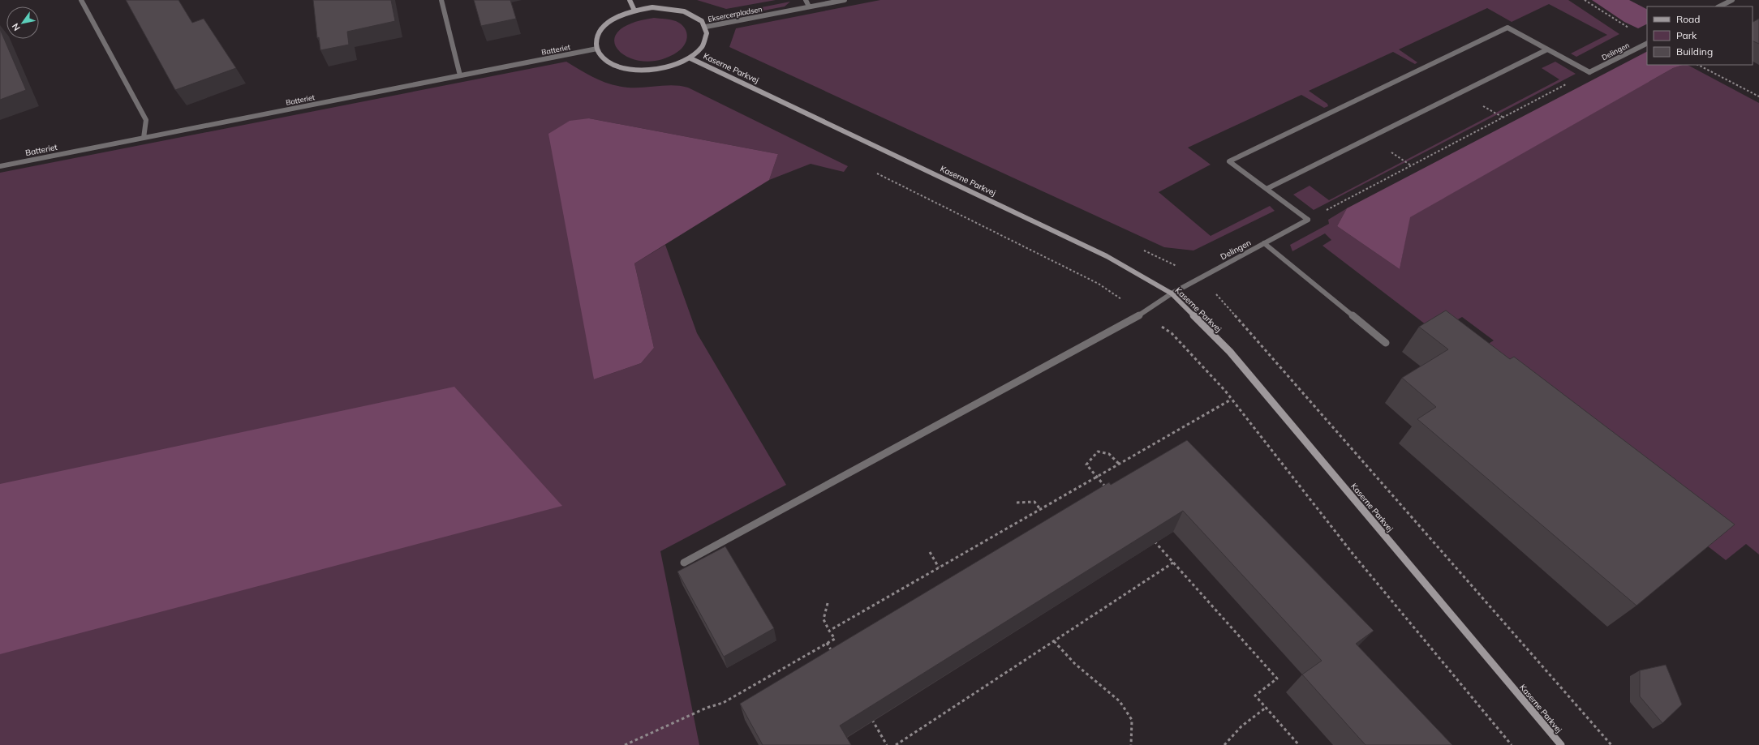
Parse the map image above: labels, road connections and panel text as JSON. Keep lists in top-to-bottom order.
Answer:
{
  "streets": {
    "street": [
      "Eksercerpladsen",
      "Batteriet",
      "Delingen",
      "Kaserne Parkvej"
    ]
  },
  "crossings": [
    ["Eksercerpladsen", "Batteriet"],
    ["Eksercerpladsen", "Kaserne Parkvej"],
    ["Batteriet", "Kaserne Parkvej"],
    ["Delingen", "Kaserne Parkvej"]
  ],
  "legend": ["Road", "Park", "Building"],
  "north": "bottom left"
}
